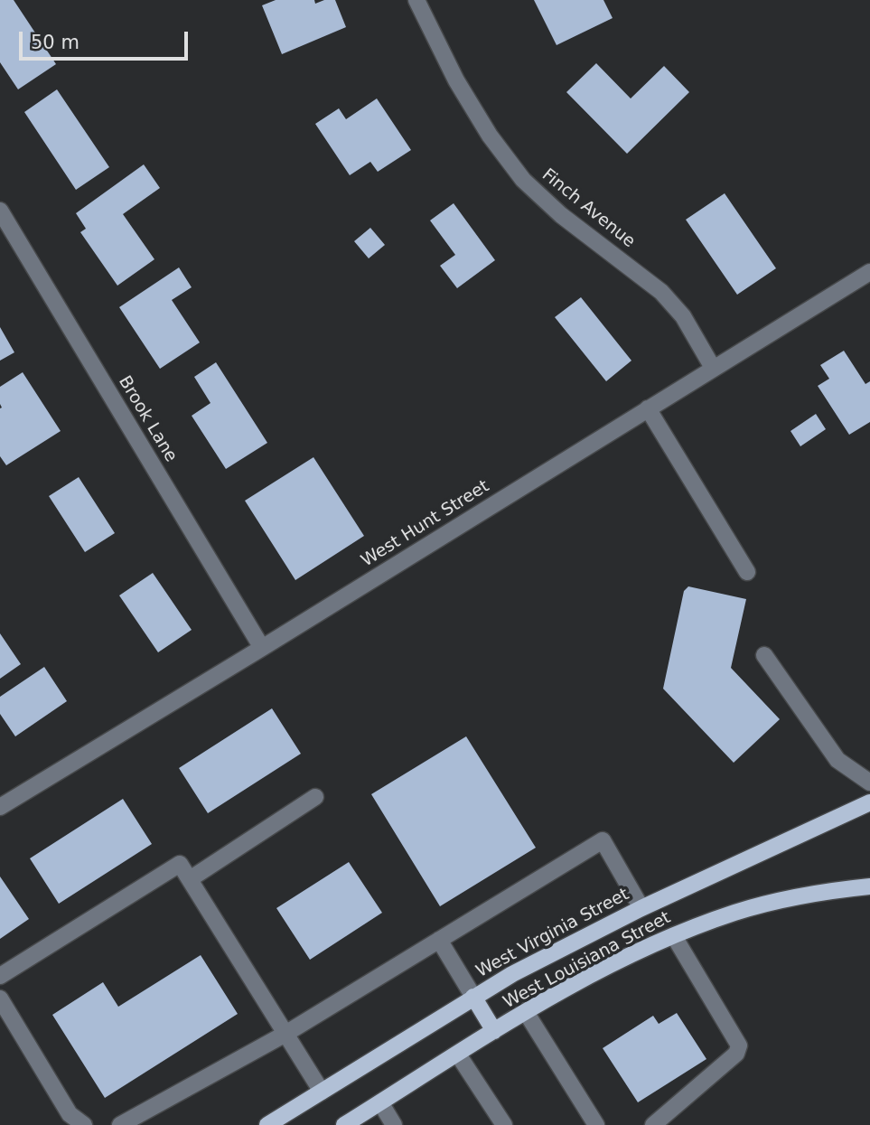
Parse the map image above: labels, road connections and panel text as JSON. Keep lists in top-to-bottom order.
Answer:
{
  "streets": {
    "main road": ["West Virginia Street", "West Louisiana Street"],
    "street": ["Finch Avenue", "Brook Lane", "West Hunt Street"]
  },
  "crossings": [
    ["Finch Avenue", "West Hunt Street"],
    ["Brook Lane", "West Hunt Street"]
  ],
  "scale_bar": "50 m"
}
